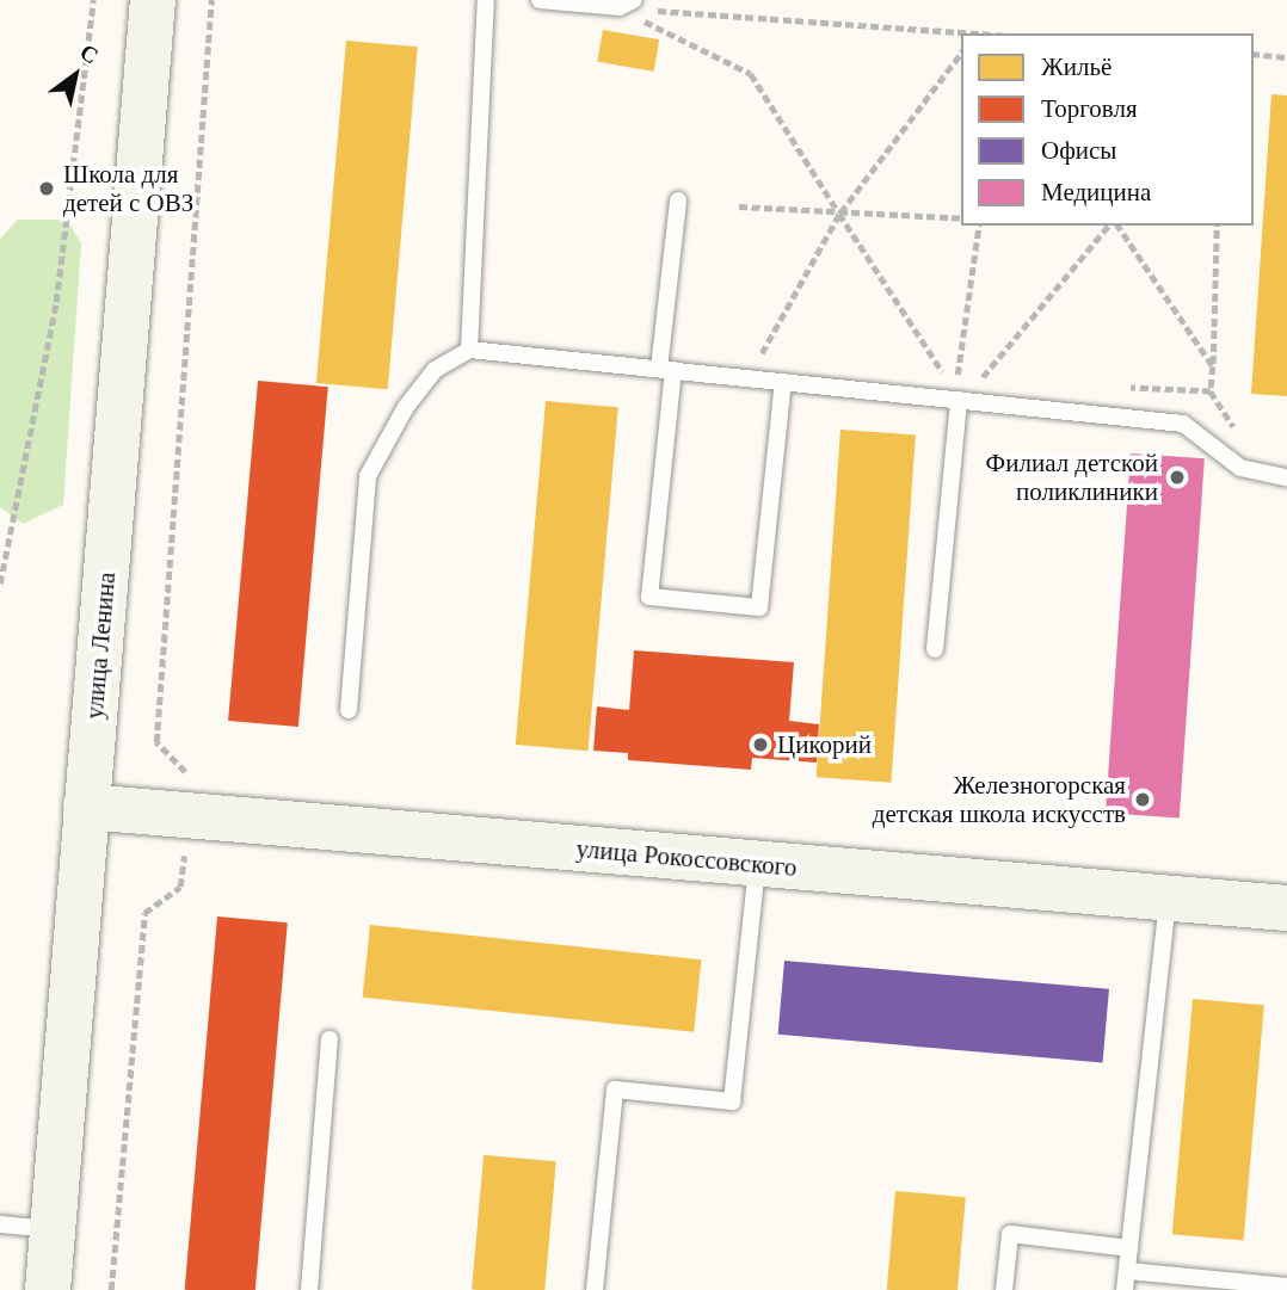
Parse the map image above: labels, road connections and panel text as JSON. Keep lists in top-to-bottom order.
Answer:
{
  "streets": {
    "main road": ["улица Ленина", "улица Рокоссовского"]
  },
  "crossings": [
    ["улица Ленина", "улица Рокоссовского"]
  ],
  "places": [
    "Школа для детей с ОВЗ",
    "Филиал детской поликлиники",
    "Цикорий",
    "Железногорская детская школа искусств"
  ],
  "legend": [
    "Жильё",
    "Торговля",
    "Офисы",
    "Медицина"
  ],
  "north": "top right"
}
